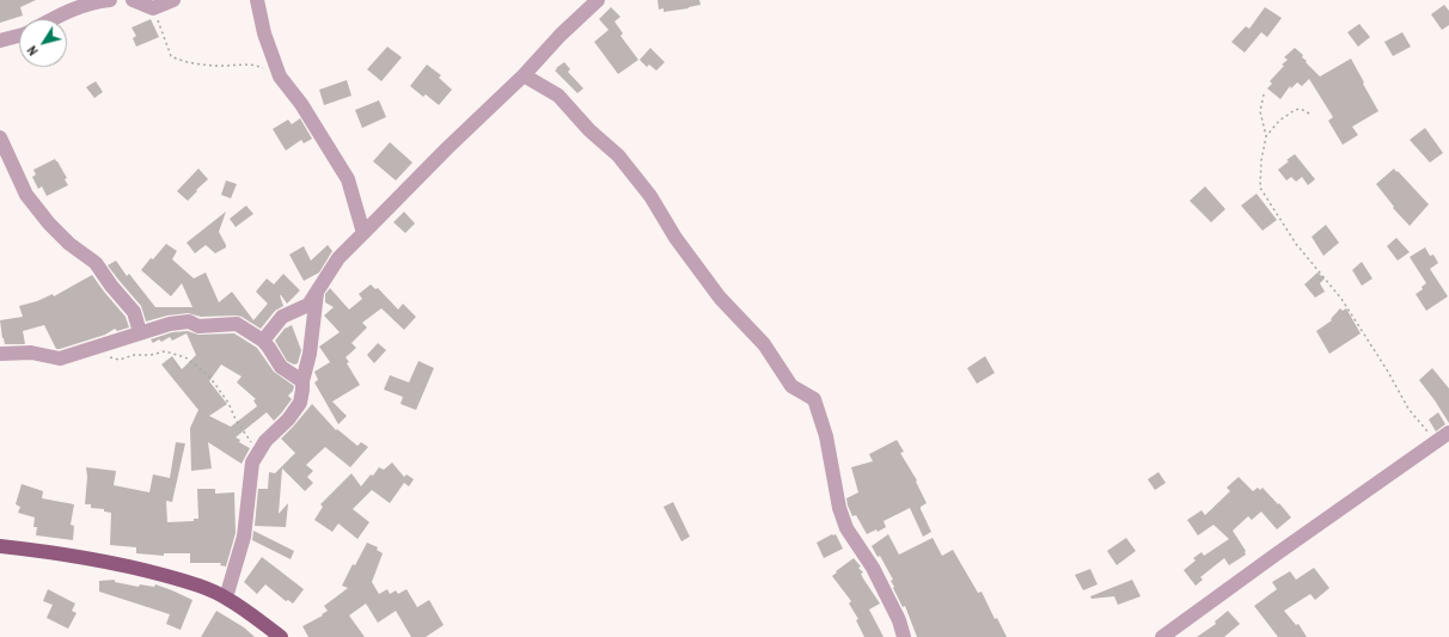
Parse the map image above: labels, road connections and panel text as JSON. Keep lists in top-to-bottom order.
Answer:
{
  "north": "bottom left"
}
